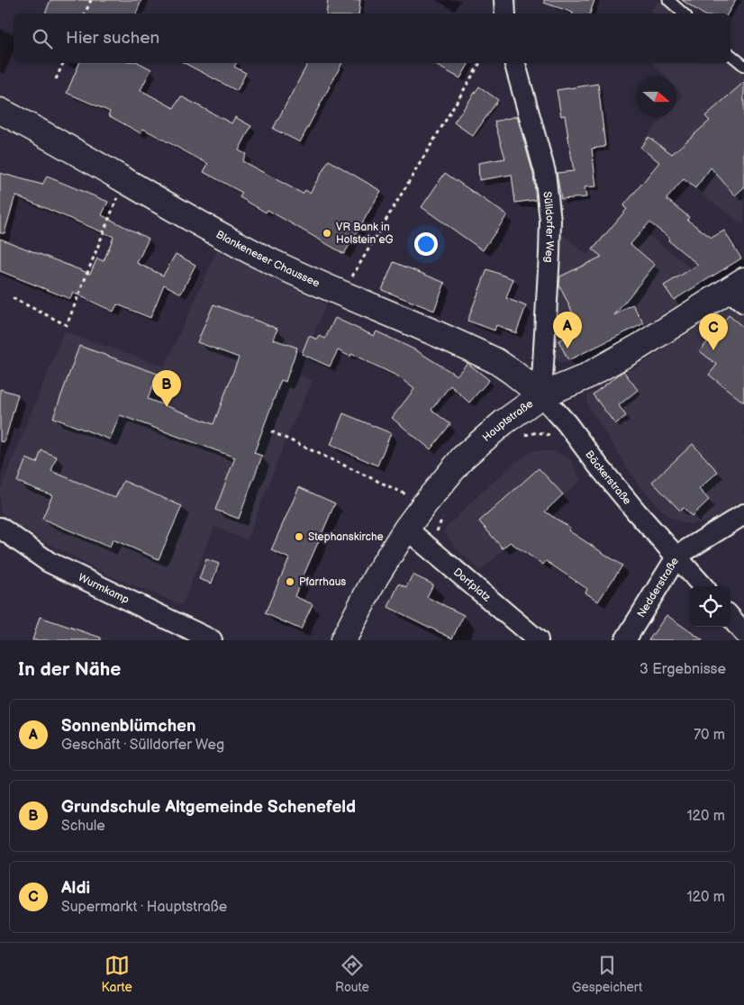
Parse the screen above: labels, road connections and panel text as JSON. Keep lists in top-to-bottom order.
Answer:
{
  "streets": {
    "main road": ["Blankeneser Chaussee", "Hauptstraße"],
    "street": [
      "Sülldorfer Weg",
      "Bäckerstraße",
      "Dorfplatz",
      "Nedderstraße",
      "Wurmkamp"
    ]
  },
  "crossings": [
    ["Sülldorfer Weg", "Blankeneser Chaussee"],
    ["Sülldorfer Weg", "Hauptstraße"],
    ["Sülldorfer Weg", "Bäckerstraße"],
    ["Blankeneser Chaussee", "Hauptstraße"],
    ["Blankeneser Chaussee", "Bäckerstraße"],
    ["Hauptstraße", "Bäckerstraße"],
    ["Hauptstraße", "Dorfplatz"],
    ["Bäckerstraße", "Nedderstraße"]
  ],
  "places": ["VR Bank in Holstein eG", "Stephanskirche", "Pfarrhaus"],
  "north": "right",
  "page": {
    "search": "Hier suchen",
    "pins": ["A", "C", "B"],
    "heading": ["In der Nähe", "3 Ergebnisse"],
    "list": [
      {
        "mark": "A",
        "name": "Sonnenblümchen",
        "note": "Geschäft · Sülldorfer Weg",
        "value": "70 m"
      },
      {
        "mark": "B",
        "name": "Grundschule Altgemeinde Schenefeld",
        "note": "Schule",
        "value": "120 m"
      },
      {
        "mark": "C",
        "name": "Aldi",
        "note": "Supermarkt · Hauptstraße",
        "value": "120 m"
      }
    ],
    "nav": ["Karte", "Route", "Gespeichert"]
  }
}
